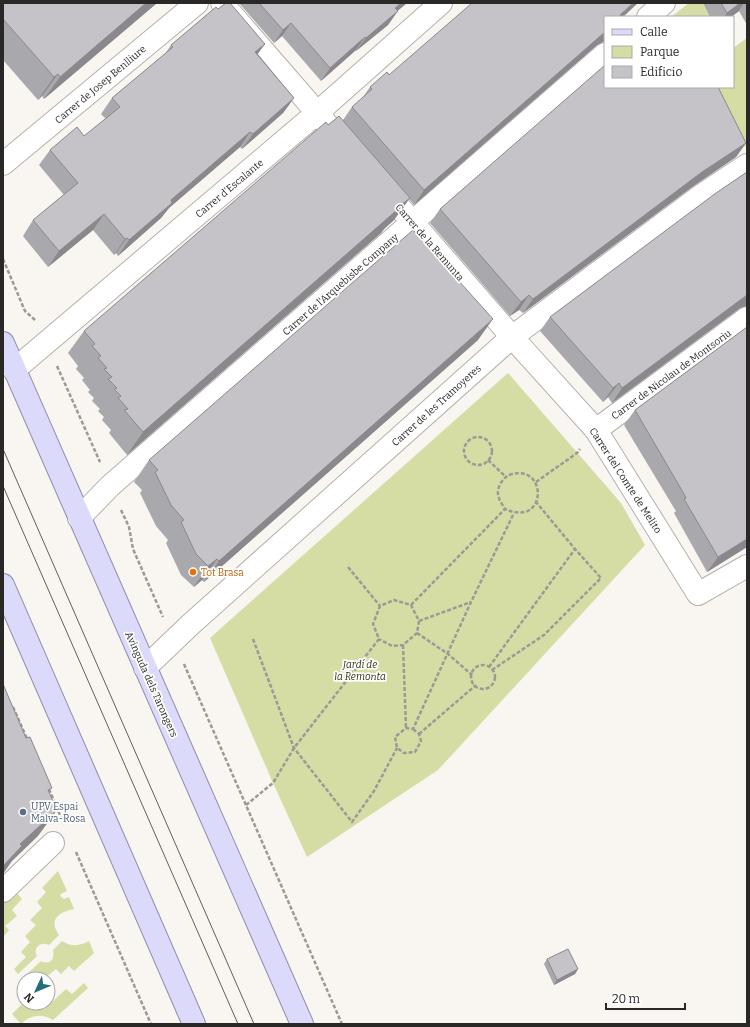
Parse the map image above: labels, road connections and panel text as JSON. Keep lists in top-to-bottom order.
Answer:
{
  "streets": {
    "main road": ["Avinguda dels Tarongers"],
    "street": [
      "Carrer de Josep Benlliure",
      "Carrer d'Escalante",
      "Carrer de la Remunta",
      "Carrer de l'Arquebisbe Company",
      "Carrer de Nicolau de Montsoriu",
      "Carrer de les Tramoyeres",
      "Carrer del Comte de Melito"
    ]
  },
  "crossings": [
    ["Carrer d'Escalante", "Carrer de la Remunta"],
    ["Carrer d'Escalante", "Avinguda dels Tarongers"],
    ["Carrer de la Remunta", "Carrer de l'Arquebisbe Company"],
    ["Carrer de la Remunta", "Carrer de les Tramoyeres"],
    ["Carrer de la Remunta", "Carrer del Comte de Melito"],
    ["Carrer de l'Arquebisbe Company", "Avinguda dels Tarongers"],
    ["Carrer de Nicolau de Montsoriu", "Carrer del Comte de Melito"],
    ["Carrer de les Tramoyeres", "Carrer del Comte de Melito"],
    ["Carrer de les Tramoyeres", "Avinguda dels Tarongers"]
  ],
  "parks": ["Jardí de la Remonta"],
  "places": ["Tot Brasa", "UPV Espai Malva-Rosa"],
  "legend": ["Calle", "Parque", "Edificio"],
  "scale_bar": "20 m",
  "north": "bottom left"
}
